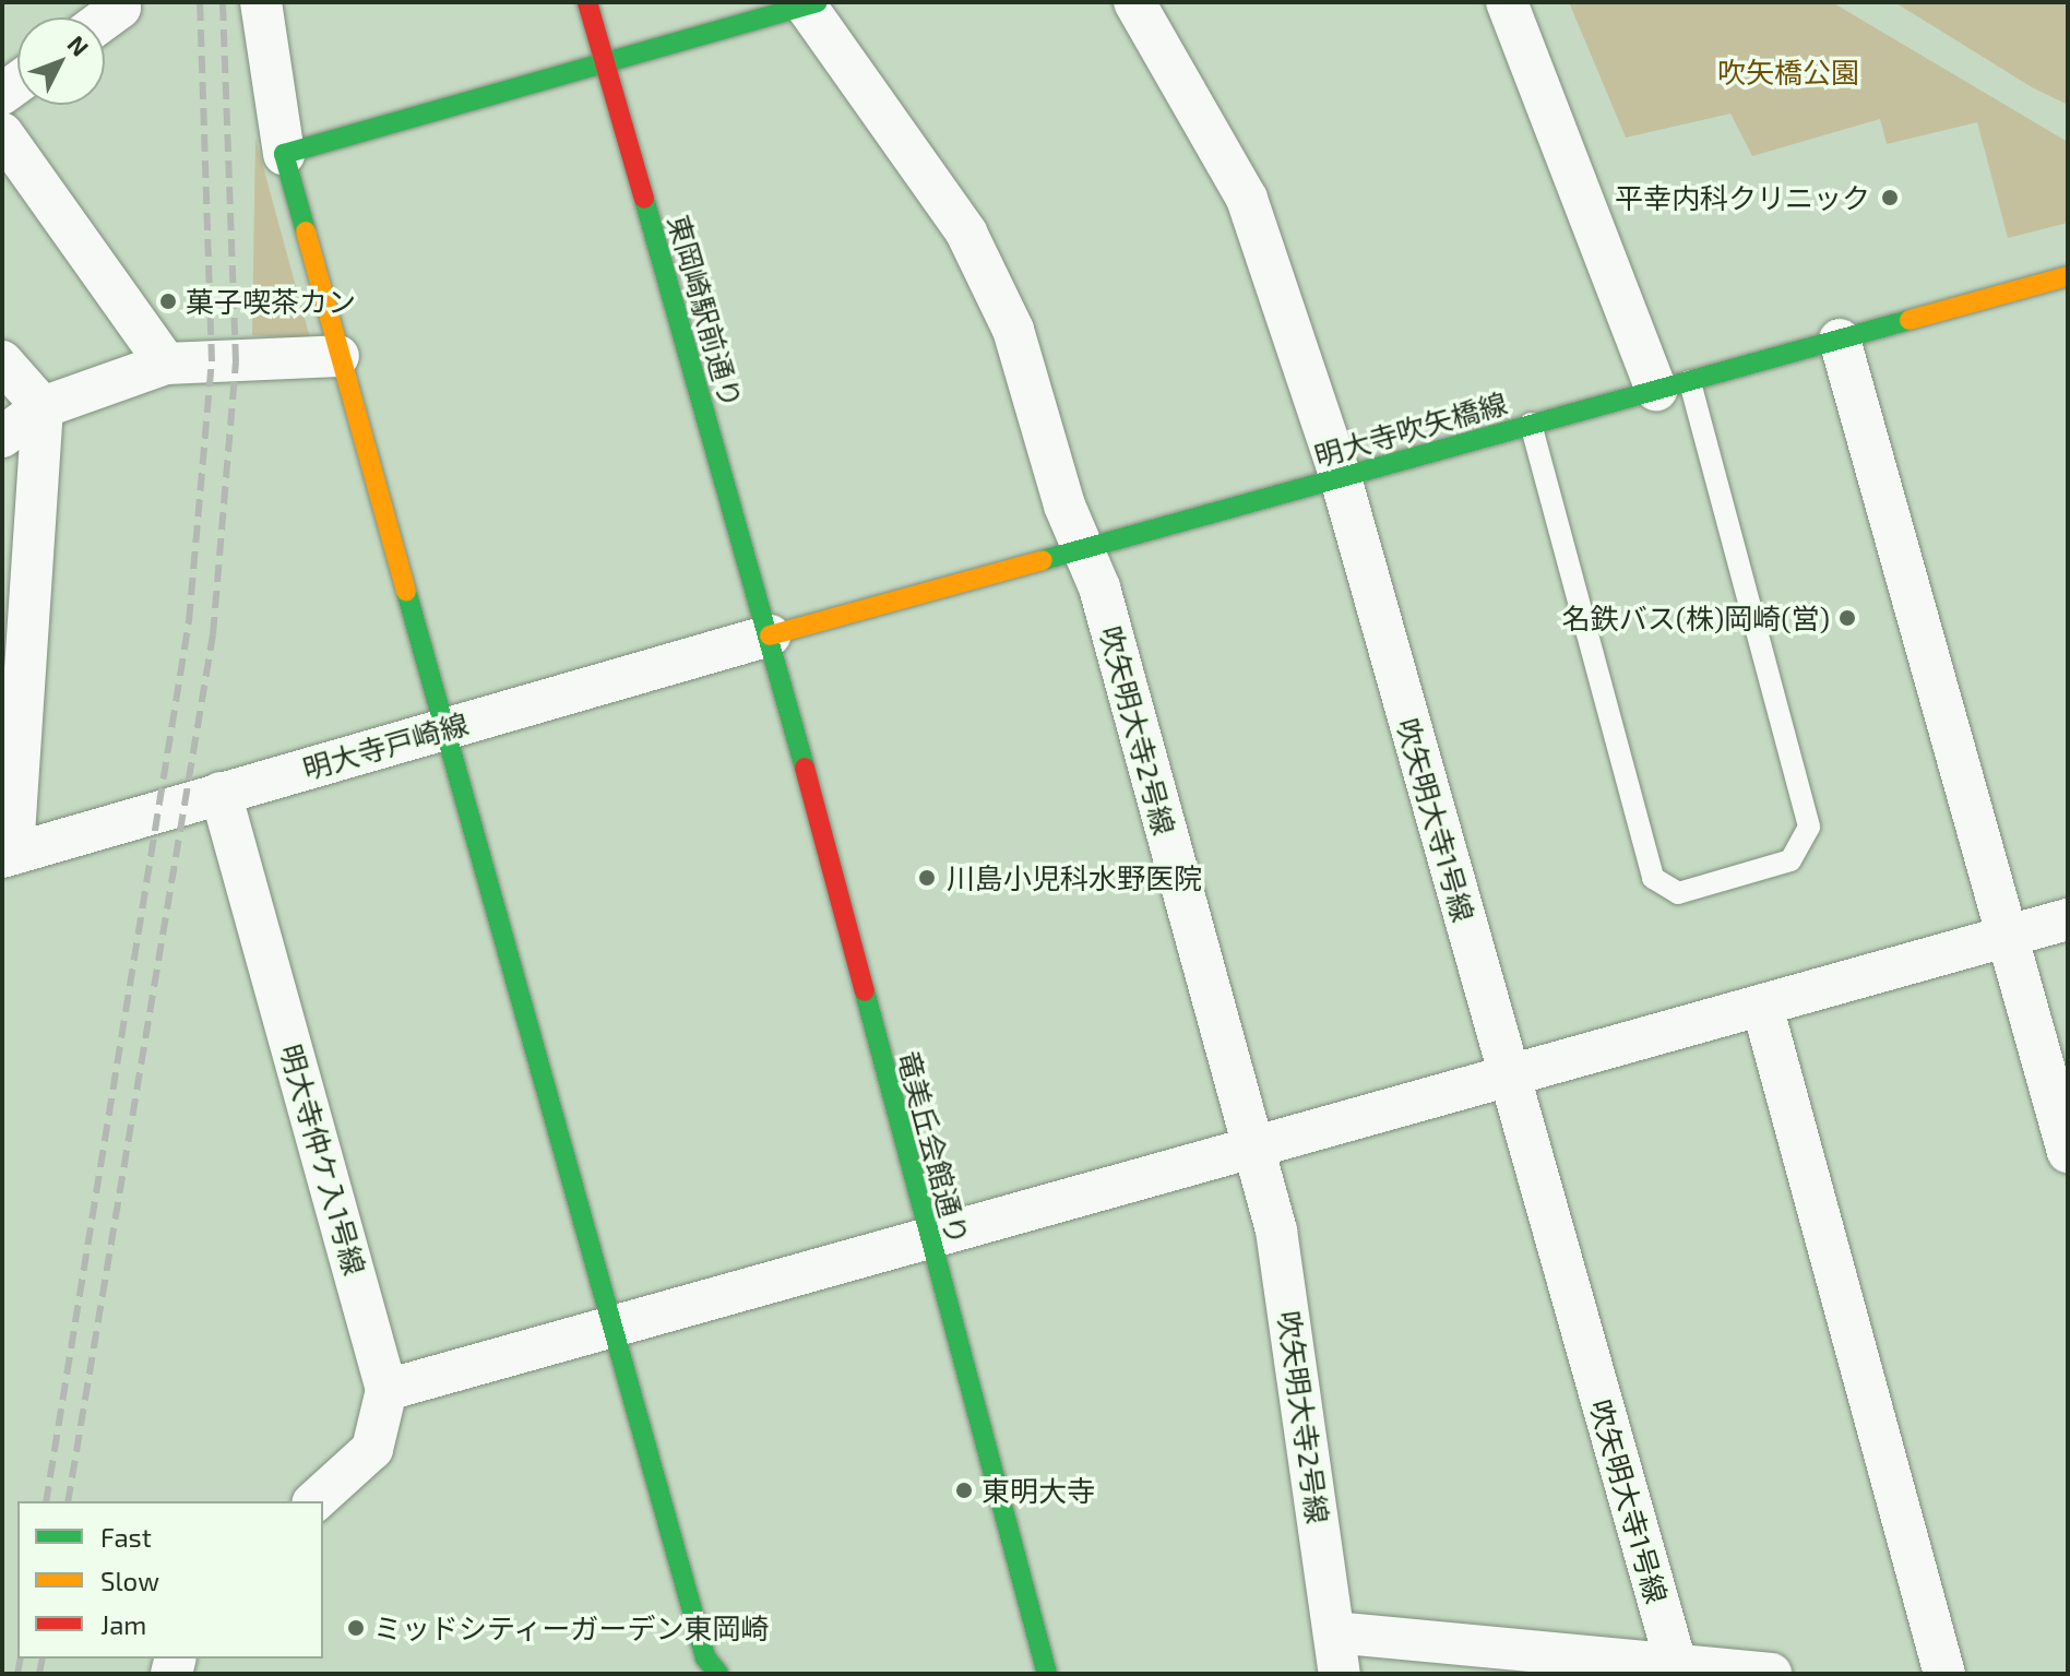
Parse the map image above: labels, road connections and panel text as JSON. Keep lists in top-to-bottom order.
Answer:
{
  "streets": {
    "street": [
      "東岡崎駅前通り",
      "明大寺吹矢橋線",
      "吹矢明大寺2号線",
      "明大寺戸崎線",
      "吹矢明大寺1号線",
      "竜美丘会館通り",
      "明大寺仲ケ入1号線"
    ]
  },
  "crossings": [
    ["東岡崎駅前通り", "明大寺吹矢橋線"],
    ["東岡崎駅前通り", "明大寺戸崎線"],
    ["東岡崎駅前通り", "竜美丘会館通り"],
    ["明大寺吹矢橋線", "吹矢明大寺2号線"],
    ["明大寺吹矢橋線", "明大寺戸崎線"],
    ["明大寺吹矢橋線", "吹矢明大寺1号線"],
    ["明大寺吹矢橋線", "竜美丘会館通り"],
    ["明大寺戸崎線", "竜美丘会館通り"],
    ["明大寺戸崎線", "明大寺仲ケ入1号線"]
  ],
  "parks": ["吹矢橋公園"],
  "places": [
    "平幸内科クリニック",
    "菓子喫茶カン",
    "名鉄バス(株)岡崎(営)",
    "川島小児科水野医院",
    "東明大寺",
    "ミッドシティーガーデン東岡崎"
  ],
  "legend": ["Fast", "Slow", "Jam"],
  "north": "top right"
}
